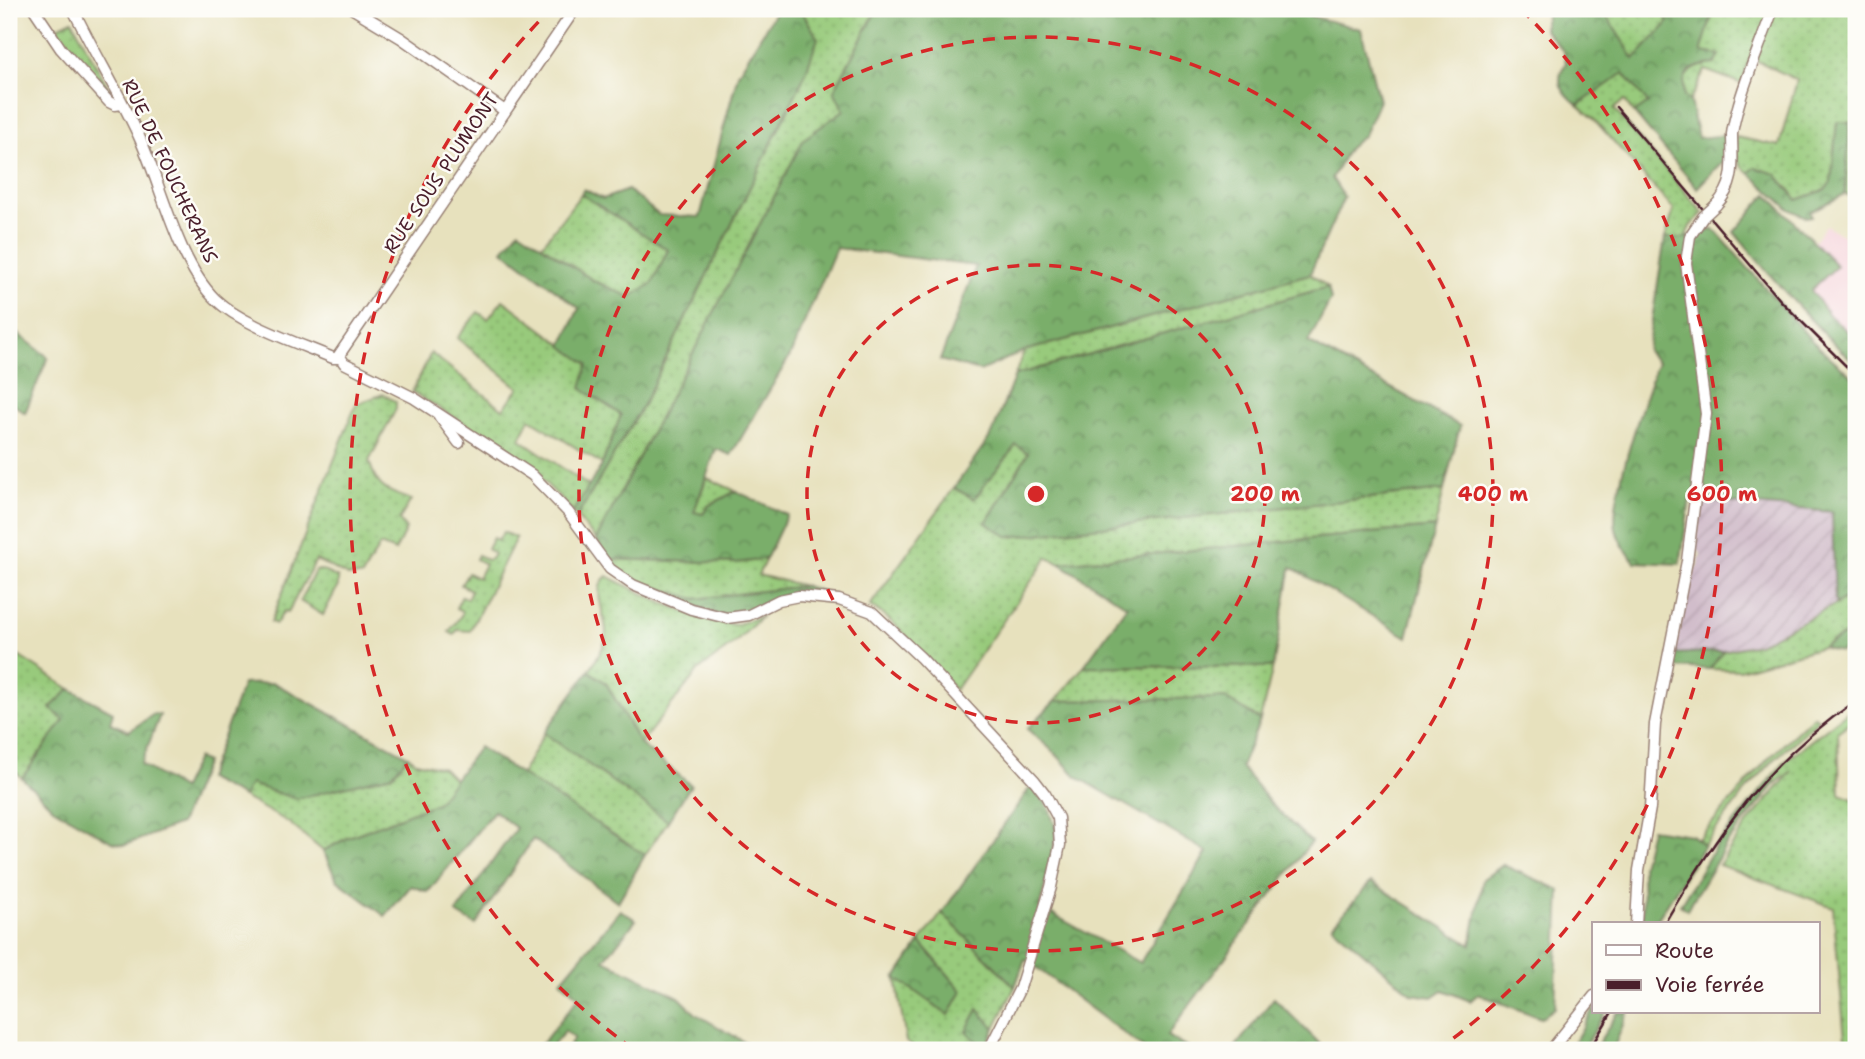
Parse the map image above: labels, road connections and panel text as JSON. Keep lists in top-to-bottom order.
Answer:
{
  "streets": {
    "street": ["RUE DE FOUCHERANS", "RUE SOUS PLUMONT"]
  },
  "crossings": [
    ["RUE DE FOUCHERANS", "RUE SOUS PLUMONT"]
  ],
  "legend": ["Route", "Voie ferrée"],
  "rings": ["200 m", "400 m", "600 m"]
}
